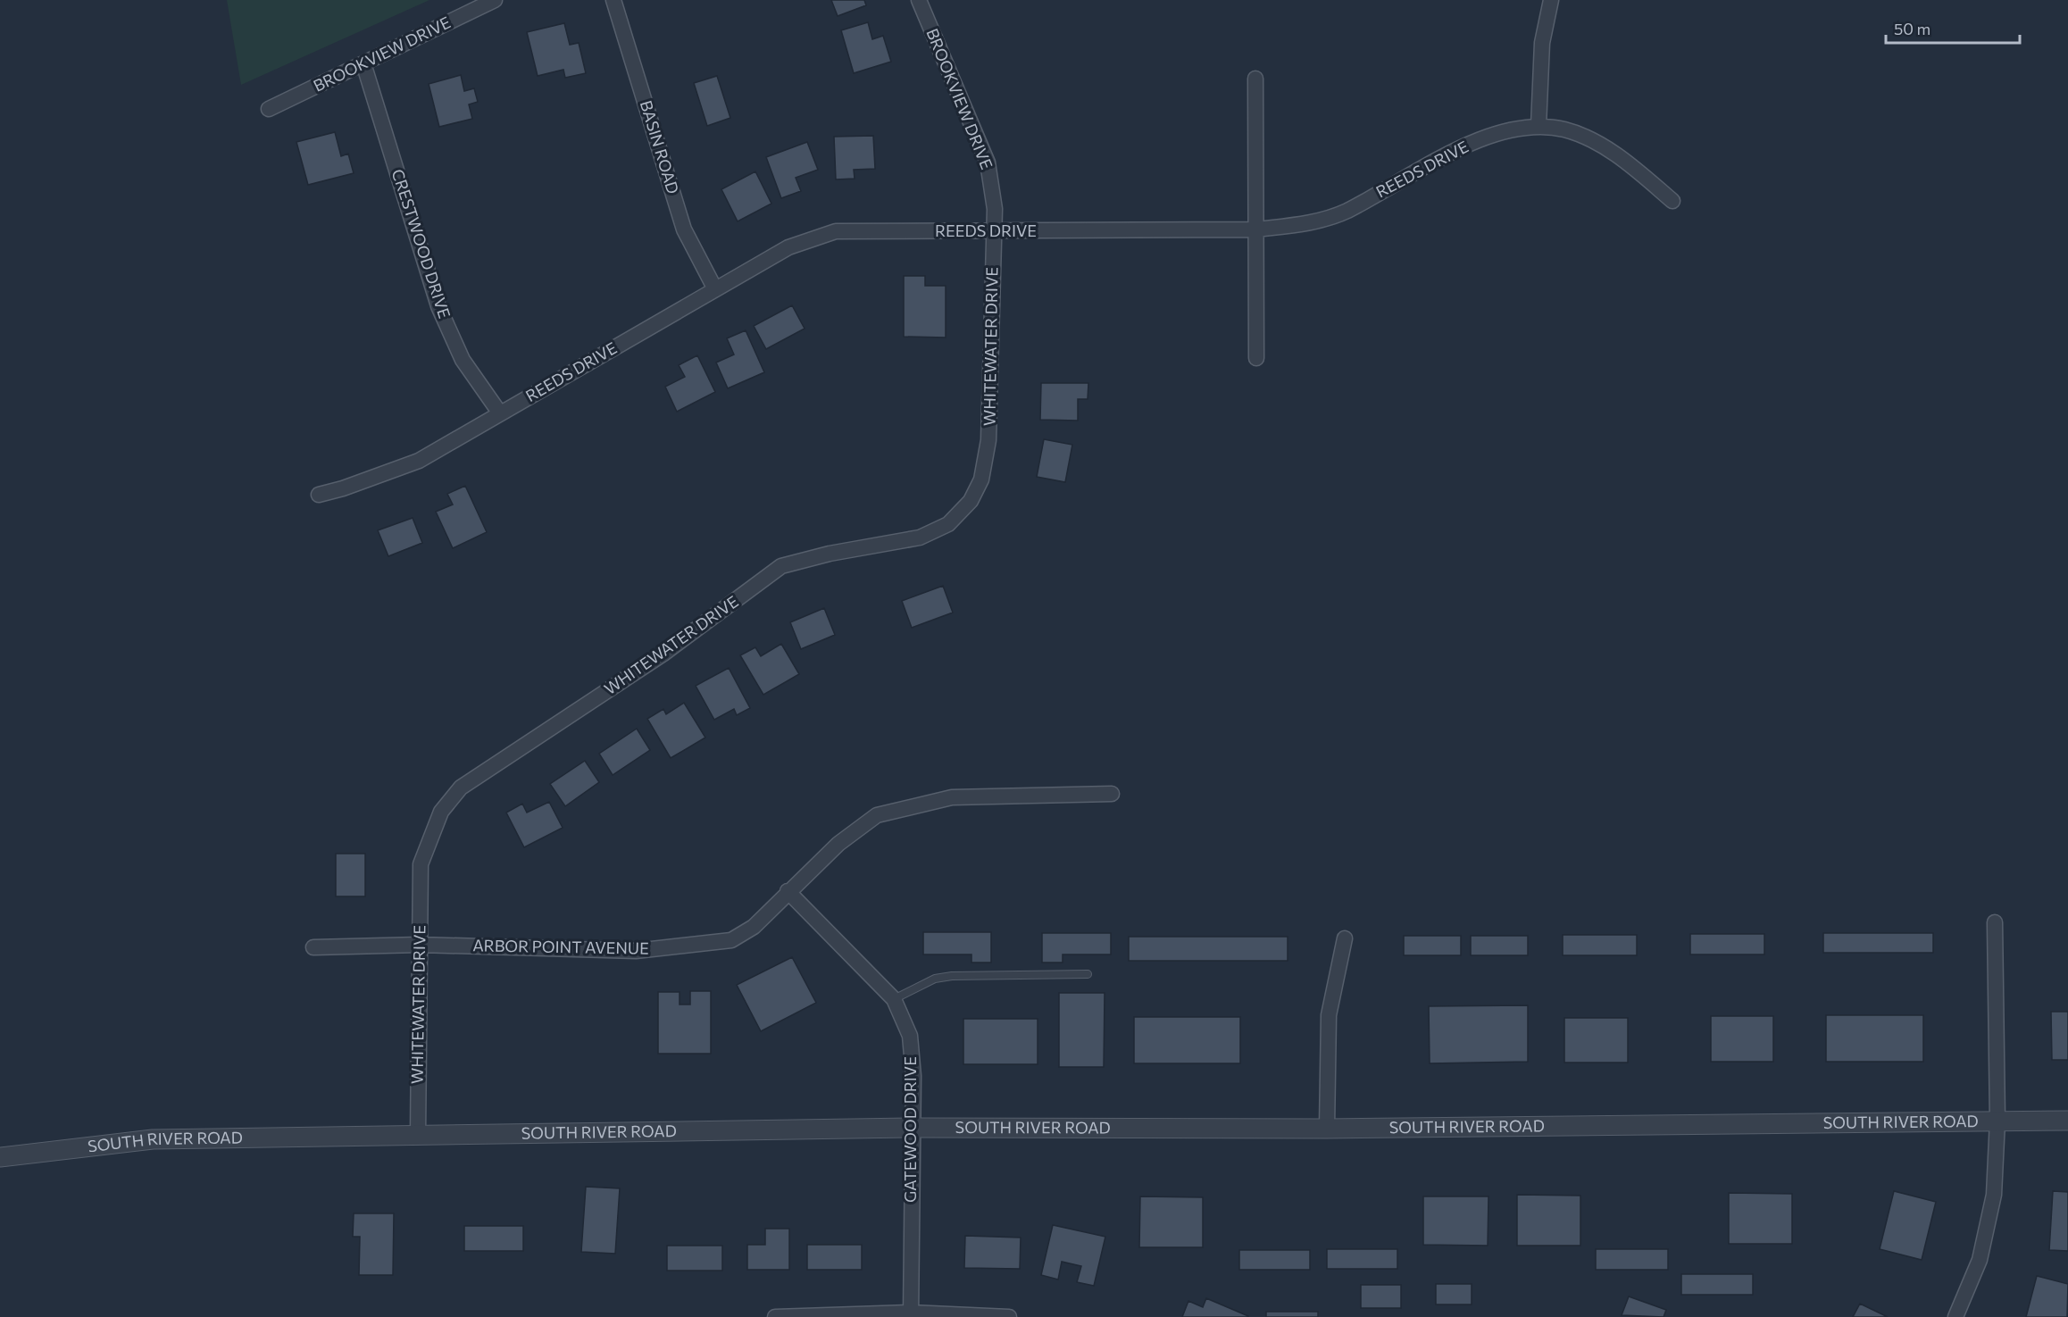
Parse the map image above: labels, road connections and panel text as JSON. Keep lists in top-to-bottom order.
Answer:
{
  "streets": {
    "street": [
      "BROOKVIEW DRIVE",
      "BASIN ROAD",
      "REEDS DRIVE",
      "CRESTWOOD DRIVE",
      "WHITEWATER DRIVE",
      "ARBOR POINT AVENUE",
      "SOUTH RIVER ROAD",
      "GATEWOOD DRIVE"
    ]
  },
  "crossings": [
    ["BROOKVIEW DRIVE", "REEDS DRIVE"],
    ["BROOKVIEW DRIVE", "CRESTWOOD DRIVE"],
    ["BROOKVIEW DRIVE", "WHITEWATER DRIVE"],
    ["BASIN ROAD", "REEDS DRIVE"],
    ["REEDS DRIVE", "CRESTWOOD DRIVE"],
    ["REEDS DRIVE", "WHITEWATER DRIVE"],
    ["WHITEWATER DRIVE", "ARBOR POINT AVENUE"],
    ["WHITEWATER DRIVE", "SOUTH RIVER ROAD"],
    ["ARBOR POINT AVENUE", "GATEWOOD DRIVE"],
    ["SOUTH RIVER ROAD", "GATEWOOD DRIVE"]
  ],
  "scale_bar": "50 m"
}
